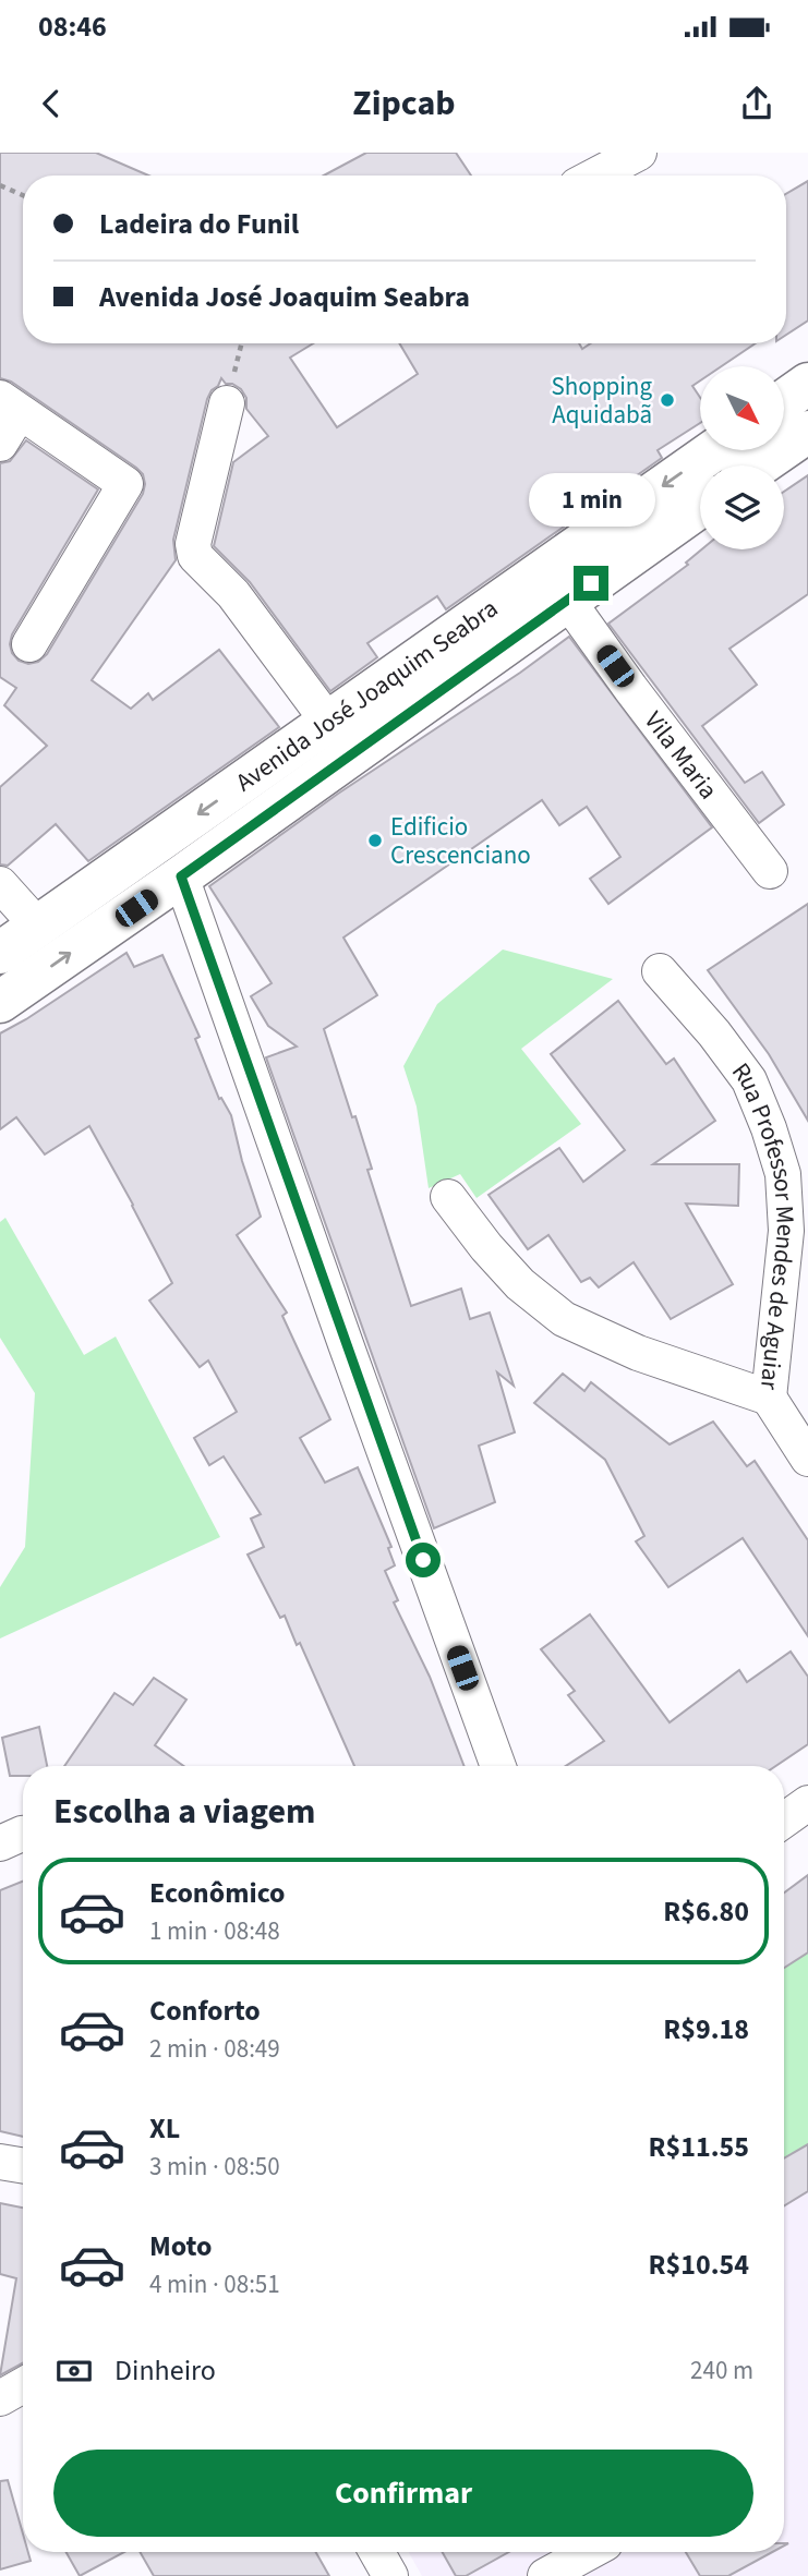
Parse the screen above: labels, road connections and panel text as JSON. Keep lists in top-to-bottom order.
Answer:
{
  "streets": {
    "main road": ["Avenida José Joaquim Seabra"],
    "street": ["Vila Maria", "Rua Professor Mendes de Aguiar"]
  },
  "crossings": [
    ["Avenida José Joaquim Seabra", "Vila Maria"]
  ],
  "places": ["Shopping Aquidabã", "Edificio Crescenciano"],
  "north": "bottom right",
  "page": {
    "status": "08:46",
    "header": "Zipcab",
    "banner": ["Ladeira do Funil", "Avenida José Joaquim Seabra"],
    "bubble": "1 min",
    "heading": "Escolha a viagem",
    "list": [
      {
        "name": "Econômico",
        "note": "1 min · 08:48",
        "value": "R$6.80"
      },
      {
        "name": "Conforto",
        "note": "2 min · 08:49",
        "value": "R$9.18"
      },
      {
        "name": "XL",
        "note": "3 min · 08:50",
        "value": "R$11.55"
      },
      {
        "name": "Moto",
        "note": "4 min · 08:51",
        "value": "R$10.54"
      }
    ],
    "pay": ["Dinheiro", "240 m"],
    "buttons": "Confirmar"
  }
}
